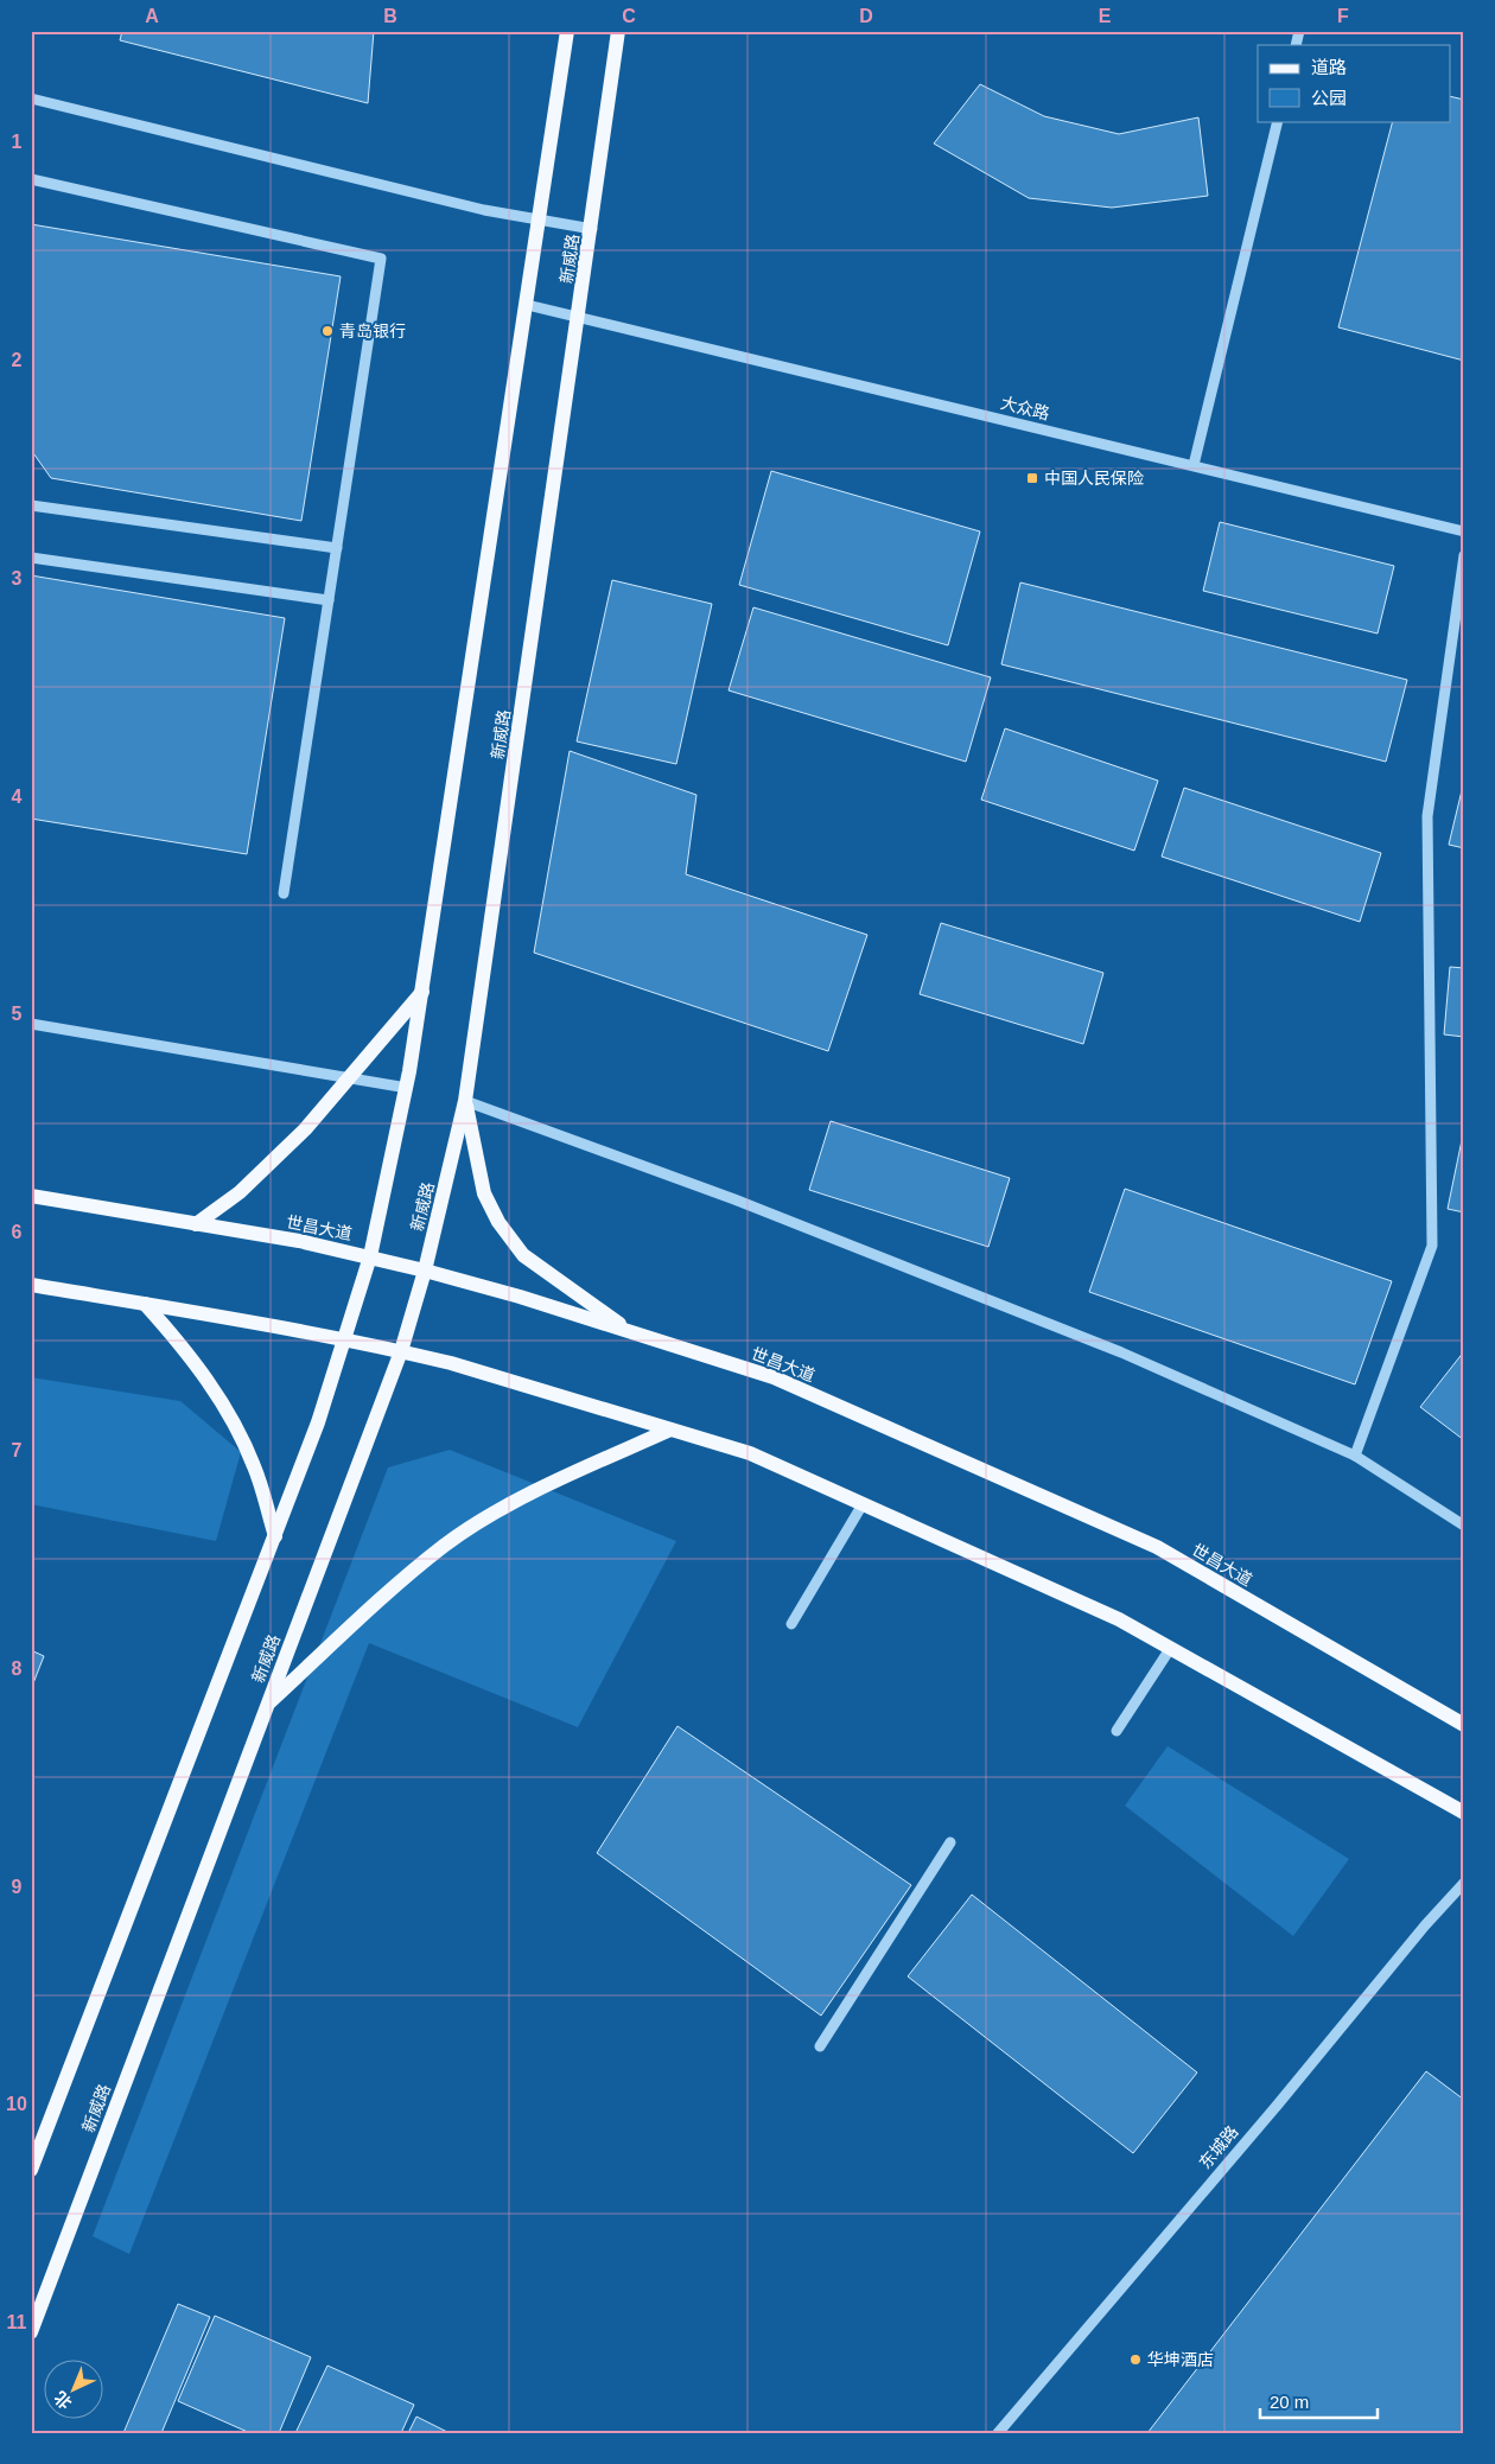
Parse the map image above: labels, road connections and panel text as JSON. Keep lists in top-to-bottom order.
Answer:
{
  "streets": {
    "main road": ["新威路", "世昌大道"],
    "street": ["大众路", "东城路"]
  },
  "crossings": [
    ["新威路", "大众路"],
    ["新威路", "世昌大道"]
  ],
  "places": {
    "other": ["青岛银行", "华坤酒店"],
    "transit": ["中国人民保险"]
  },
  "legend": ["道路", "公园"],
  "scale_bar": "20 m",
  "north": "bottom left",
  "grid": {
    "columns": [
      "A",
      "B",
      "C",
      "D",
      "E",
      "F"
    ],
    "rows": [
      "1",
      "2",
      "3",
      "4",
      "5",
      "6",
      "7",
      "8",
      "9",
      "10",
      "11"
    ]
  }
}
